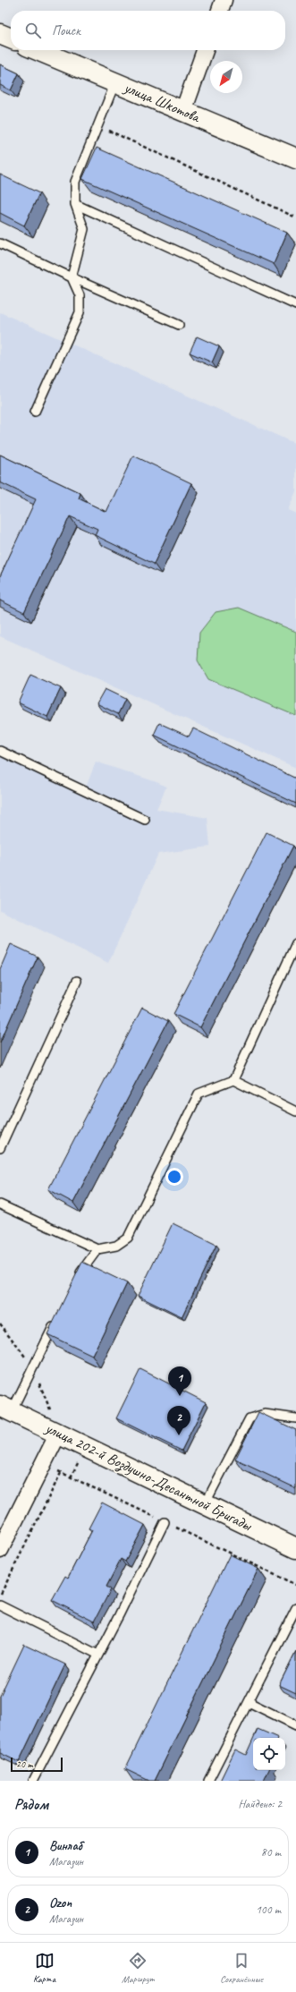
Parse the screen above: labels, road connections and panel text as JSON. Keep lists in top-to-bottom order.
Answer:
{
  "streets": {
    "street": ["улица Шкотова", "улица 202-й Воздушно-Десантной Бригады"]
  },
  "scale_bar": "20 m",
  "north": "bottom left",
  "page": {
    "search": "Поиск",
    "pins": ["1", "2"],
    "scale": "20 m",
    "heading": ["Рядом", "Найдено: 2"],
    "list": [
      {
        "mark": "1",
        "name": "Винлаб",
        "note": "Магазин",
        "value": "80 m"
      },
      {
        "mark": "2",
        "name": "Ozon",
        "note": "Магазин",
        "value": "100 m"
      }
    ],
    "nav": ["Карта", "Маршрут", "Сохранённые"]
  }
}
